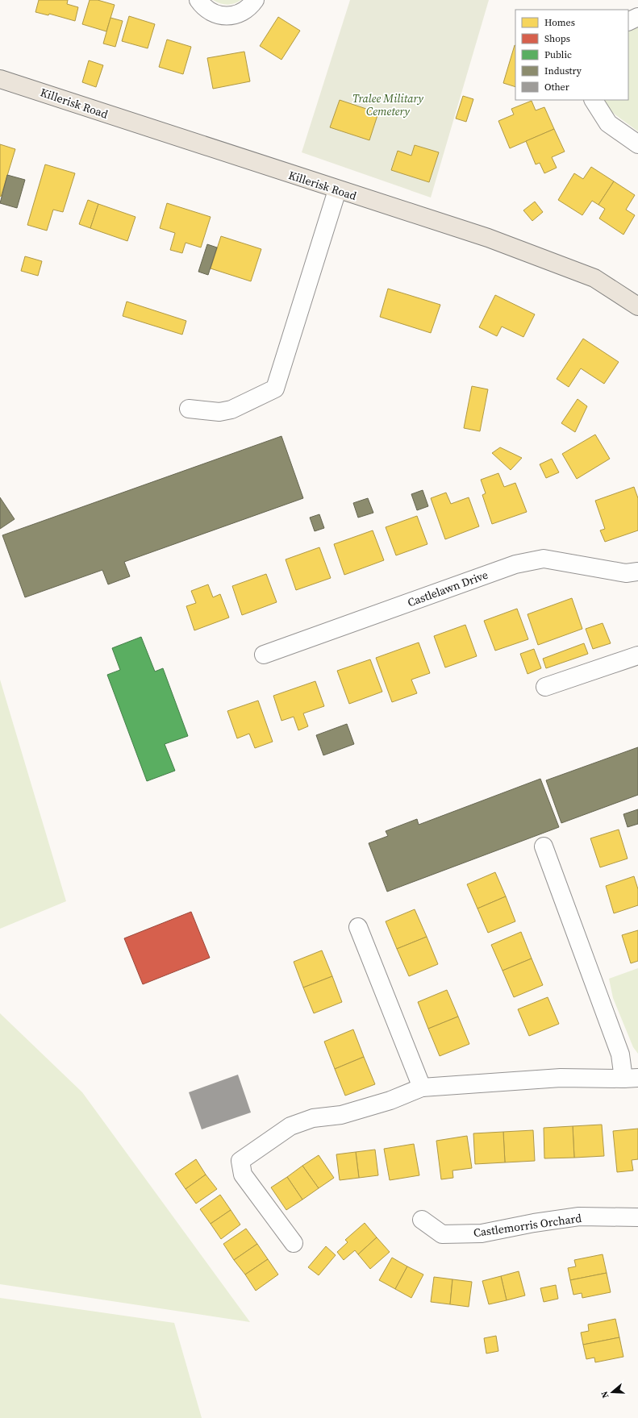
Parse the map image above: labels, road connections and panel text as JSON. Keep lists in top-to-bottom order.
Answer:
{
  "streets": {
    "main road": ["Killerisk Road"],
    "street": ["Castlelawn Drive", "Castlemorris Orchard"]
  },
  "parks": ["Tralee Military Cemetery"],
  "legend": [
    "Homes",
    "Shops",
    "Public",
    "Industry",
    "Other"
  ],
  "north": "left"
}
